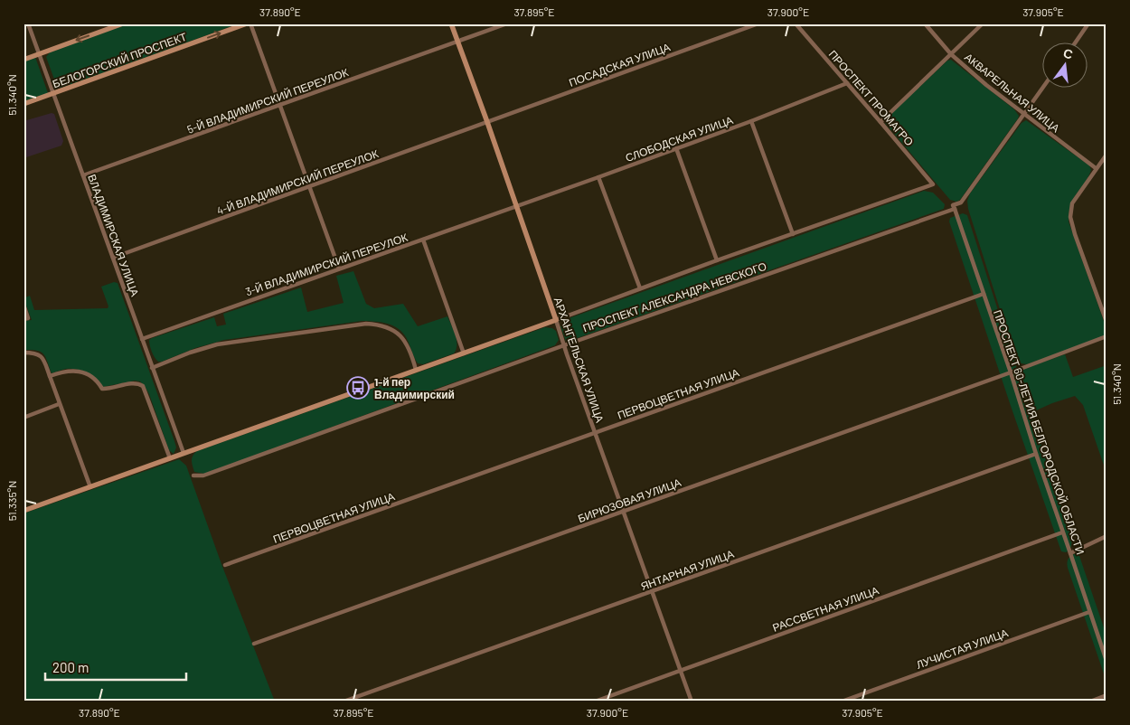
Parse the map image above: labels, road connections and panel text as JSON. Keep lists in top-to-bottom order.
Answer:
{
  "streets": {
    "street": [
      "БЕЛОГОРСКИЙ ПРОСПЕКТ",
      "ПОСАДСКАЯ УЛИЦА",
      "АКВАРЕЛЬНАЯ УЛИЦА",
      "ПРОСПЕКТ ПРОМАГРО",
      "5-Й ВЛАДИМИРСКИЙ ПЕРЕУЛОК",
      "СЛОБОДСКАЯ УЛИЦА",
      "4-Й ВЛАДИМИРСКИЙ ПЕРЕУЛОК",
      "ВЛАДИМИРСКАЯ УЛИЦА",
      "3-Й ВЛАДИМИРСКИЙ ПЕРЕУЛОК",
      "ПРОСПЕКТ АЛЕКСАНДРА НЕВСКОГО",
      "АРХАНГЕЛЬСКАЯ УЛИЦА",
      "ПЕРВОЦВЕТНАЯ УЛИЦА",
      "ПРОСПЕКТ 60-ЛЕТИЯ БЕЛГОРОДСКОЙ ОБЛАСТИ",
      "БИРЮЗОВАЯ УЛИЦА",
      "ЯНТАРНАЯ УЛИЦА",
      "РАССВЕТНАЯ УЛИЦА",
      "ЛУЧИСТАЯ УЛИЦА"
    ]
  },
  "crossings": [
    ["БЕЛОГОРСКИЙ ПРОСПЕКТ", "ВЛАДИМИРСКАЯ УЛИЦА"],
    ["ПОСАДСКАЯ УЛИЦА", "4-Й ВЛАДИМИРСКИЙ ПЕРЕУЛОК"],
    ["ПОСАДСКАЯ УЛИЦА", "АРХАНГЕЛЬСКАЯ УЛИЦА"],
    ["ПРОСПЕКТ ПРОМАГРО", "СЛОБОДСКАЯ УЛИЦА"],
    ["ПРОСПЕКТ ПРОМАГРО", "ПРОСПЕКТ АЛЕКСАНДРА НЕВСКОГО"],
    ["5-Й ВЛАДИМИРСКИЙ ПЕРЕУЛОК", "ВЛАДИМИРСКАЯ УЛИЦА"],
    ["5-Й ВЛАДИМИРСКИЙ ПЕРЕУЛОК", "АРХАНГЕЛЬСКАЯ УЛИЦА"],
    ["СЛОБОДСКАЯ УЛИЦА", "3-Й ВЛАДИМИРСКИЙ ПЕРЕУЛОК"],
    ["СЛОБОДСКАЯ УЛИЦА", "АРХАНГЕЛЬСКАЯ УЛИЦА"],
    ["4-Й ВЛАДИМИРСКИЙ ПЕРЕУЛОК", "ВЛАДИМИРСКАЯ УЛИЦА"],
    ["4-Й ВЛАДИМИРСКИЙ ПЕРЕУЛОК", "АРХАНГЕЛЬСКАЯ УЛИЦА"],
    ["ВЛАДИМИРСКАЯ УЛИЦА", "3-Й ВЛАДИМИРСКИЙ ПЕРЕУЛОК"],
    ["3-Й ВЛАДИМИРСКИЙ ПЕРЕУЛОК", "АРХАНГЕЛЬСКАЯ УЛИЦА"],
    ["ПРОСПЕКТ АЛЕКСАНДРА НЕВСКОГО", "АРХАНГЕЛЬСКАЯ УЛИЦА"],
    ["ПРОСПЕКТ АЛЕКСАНДРА НЕВСКОГО", "ПРОСПЕКТ 60-ЛЕТИЯ БЕЛГОРОДСКОЙ ОБЛАСТИ"],
    ["АРХАНГЕЛЬСКАЯ УЛИЦА", "ПЕРВОЦВЕТНАЯ УЛИЦА"],
    ["АРХАНГЕЛЬСКАЯ УЛИЦА", "БИРЮЗОВАЯ УЛИЦА"],
    ["АРХАНГЕЛЬСКАЯ УЛИЦА", "ЯНТАРНАЯ УЛИЦА"],
    ["АРХАНГЕЛЬСКАЯ УЛИЦА", "РАССВЕТНАЯ УЛИЦА"],
    ["ПЕРВОЦВЕТНАЯ УЛИЦА", "ПРОСПЕКТ 60-ЛЕТИЯ БЕЛГОРОДСКОЙ ОБЛАСТИ"],
    ["ПРОСПЕКТ 60-ЛЕТИЯ БЕЛГОРОДСКОЙ ОБЛАСТИ", "БИРЮЗОВАЯ УЛИЦА"],
    ["ПРОСПЕКТ 60-ЛЕТИЯ БЕЛГОРОДСКОЙ ОБЛАСТИ", "ЯНТАРНАЯ УЛИЦА"],
    ["ПРОСПЕКТ 60-ЛЕТИЯ БЕЛГОРОДСКОЙ ОБЛАСТИ", "РАССВЕТНАЯ УЛИЦА"],
    ["ПРОСПЕКТ 60-ЛЕТИЯ БЕЛГОРОДСКОЙ ОБЛАСТИ", "ЛУЧИСТАЯ УЛИЦА"]
  ],
  "places": {
    "bus stop": ["1-й пер Владимирский"]
  },
  "scale_bar": "200 m",
  "north": "top",
  "coordinates": [
    "37.890°E",
    "37.895°E",
    "37.900°E",
    "37.905°E",
    "51.340°N",
    "51.335°N"
  ]
}
